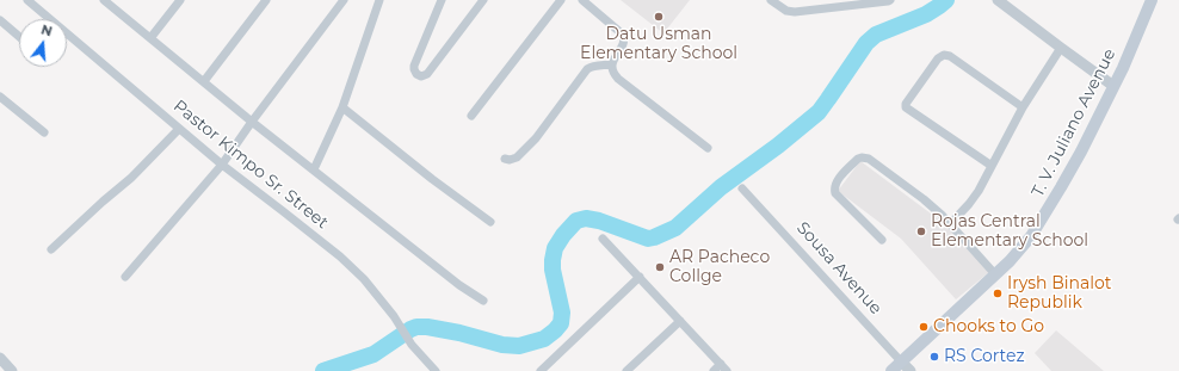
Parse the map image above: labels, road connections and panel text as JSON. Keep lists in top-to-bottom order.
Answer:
{
  "streets": {
    "main road": ["T. V. Juliano Avenue"],
    "street": ["Pastor Kimpo Sr. Street", "Sousa Avenue"]
  },
  "crossings": [
    ["T. V. Juliano Avenue", "Sousa Avenue"]
  ],
  "places": [
    "Datu Usman Elementary School",
    "Rojas Central Elementary School",
    "AR Pacheco Collge",
    "Irysh Binalot Republik",
    "Chooks to Go",
    "RS Cortez"
  ],
  "north": "top"
}
